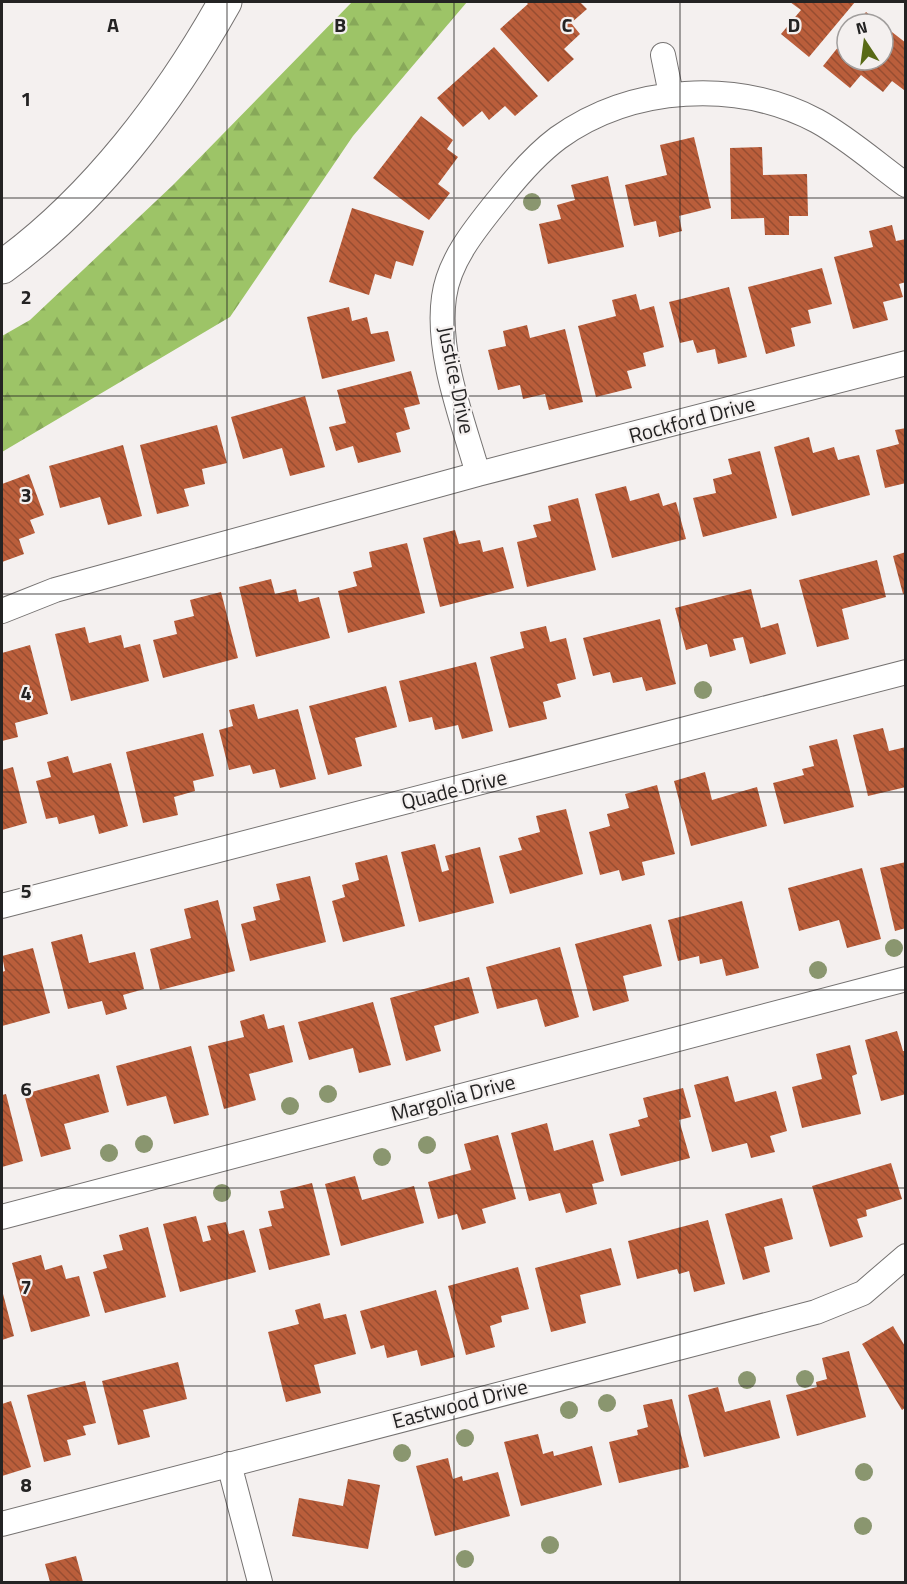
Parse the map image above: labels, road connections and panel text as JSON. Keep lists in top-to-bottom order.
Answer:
{
  "streets": {
    "street": [
      "Justice Drive",
      "Rockford Drive",
      "Quade Drive",
      "Margolia Drive",
      "Eastwood Drive"
    ]
  },
  "crossings": [
    ["Justice Drive", "Rockford Drive"]
  ],
  "north": "top",
  "grid": {
    "columns": [
      "A",
      "B",
      "C",
      "D"
    ],
    "rows": [
      "1",
      "2",
      "3",
      "4",
      "5",
      "6",
      "7",
      "8"
    ]
  }
}
